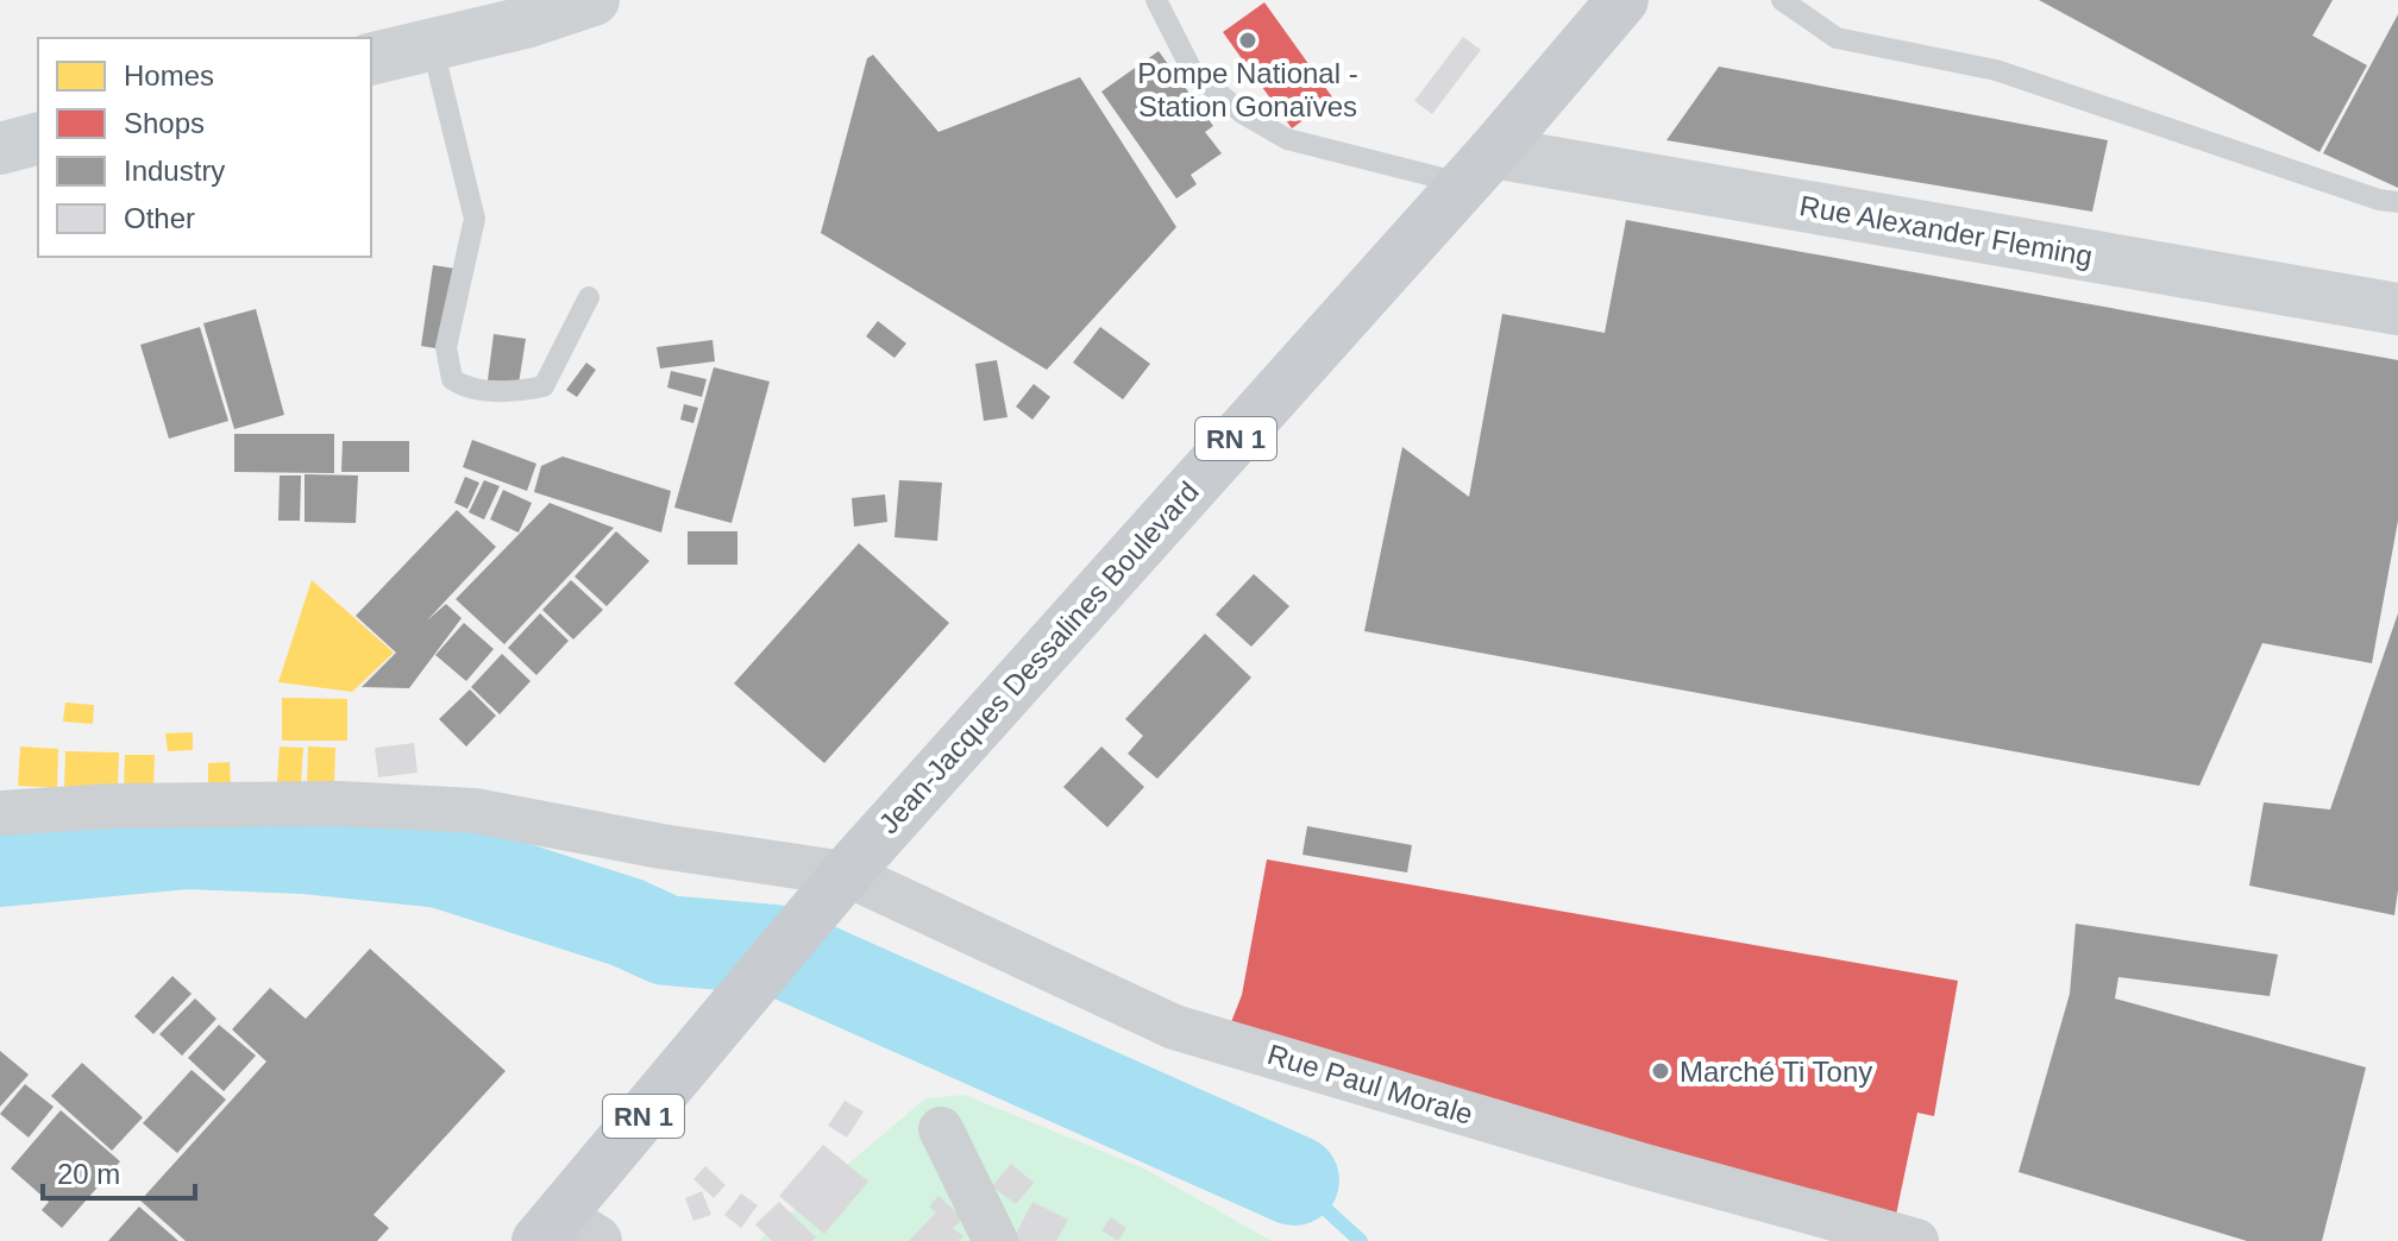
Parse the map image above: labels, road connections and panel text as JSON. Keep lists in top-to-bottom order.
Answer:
{
  "streets": {
    "main road": ["RN 1", "Jean-Jacques Dessalines Boulevard"],
    "street": ["Rue Alexander Fleming", "Rue Paul Morale"]
  },
  "crossings": [
    ["Rue Alexander Fleming", "Jean-Jacques Dessalines Boulevard"],
    ["Jean-Jacques Dessalines Boulevard", "Rue Paul Morale"]
  ],
  "places": ["Pompe National - Station Gonaïves", "Marché Ti Tony"],
  "legend": [
    "Homes",
    "Shops",
    "Industry",
    "Other"
  ],
  "scale_bar": "20 m"
}
